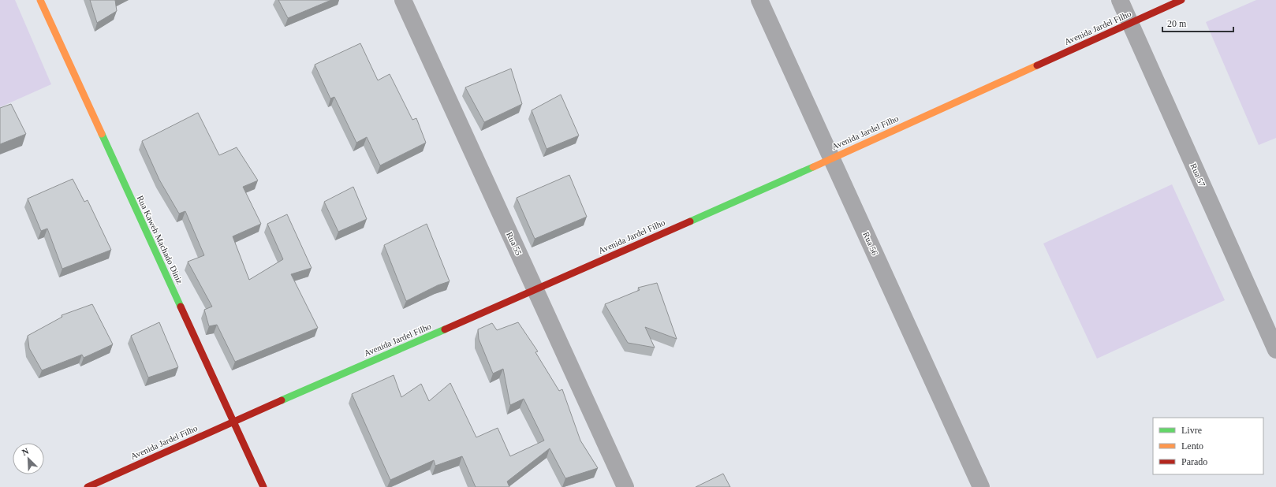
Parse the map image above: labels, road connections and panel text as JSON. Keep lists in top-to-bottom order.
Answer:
{
  "streets": {
    "main road": ["Avenida Jardel Filho", "Rua Kaweh Machado Diniz"],
    "street": ["Rua 57", "Rua 55", "Rua 56"]
  },
  "crossings": [
    ["Avenida Jardel Filho", "Rua 57"],
    ["Avenida Jardel Filho", "Rua Kaweh Machado Diniz"],
    ["Avenida Jardel Filho", "Rua 55"],
    ["Avenida Jardel Filho", "Rua 56"]
  ],
  "legend": ["Livre", "Lento", "Parado"],
  "scale_bar": "20 m",
  "north": "top left"
}
